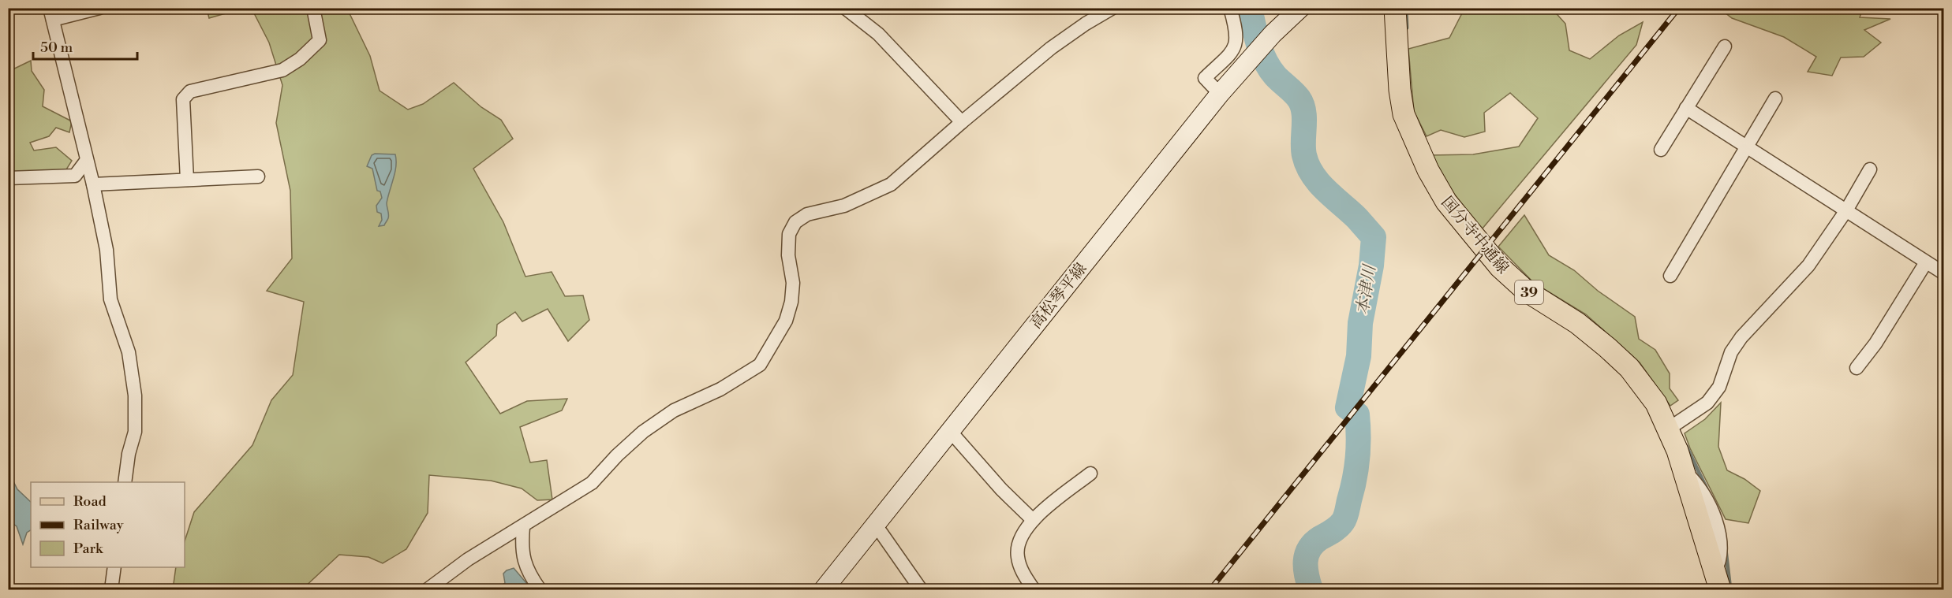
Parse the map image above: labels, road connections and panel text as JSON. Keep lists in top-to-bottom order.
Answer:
{
  "streets": {
    "main road": ["国分寺中通線", "39", "高松琴平線"]
  },
  "water": ["本津川"],
  "legend": ["Road", "Railway", "Park"],
  "scale_bar": "50 m"
}
